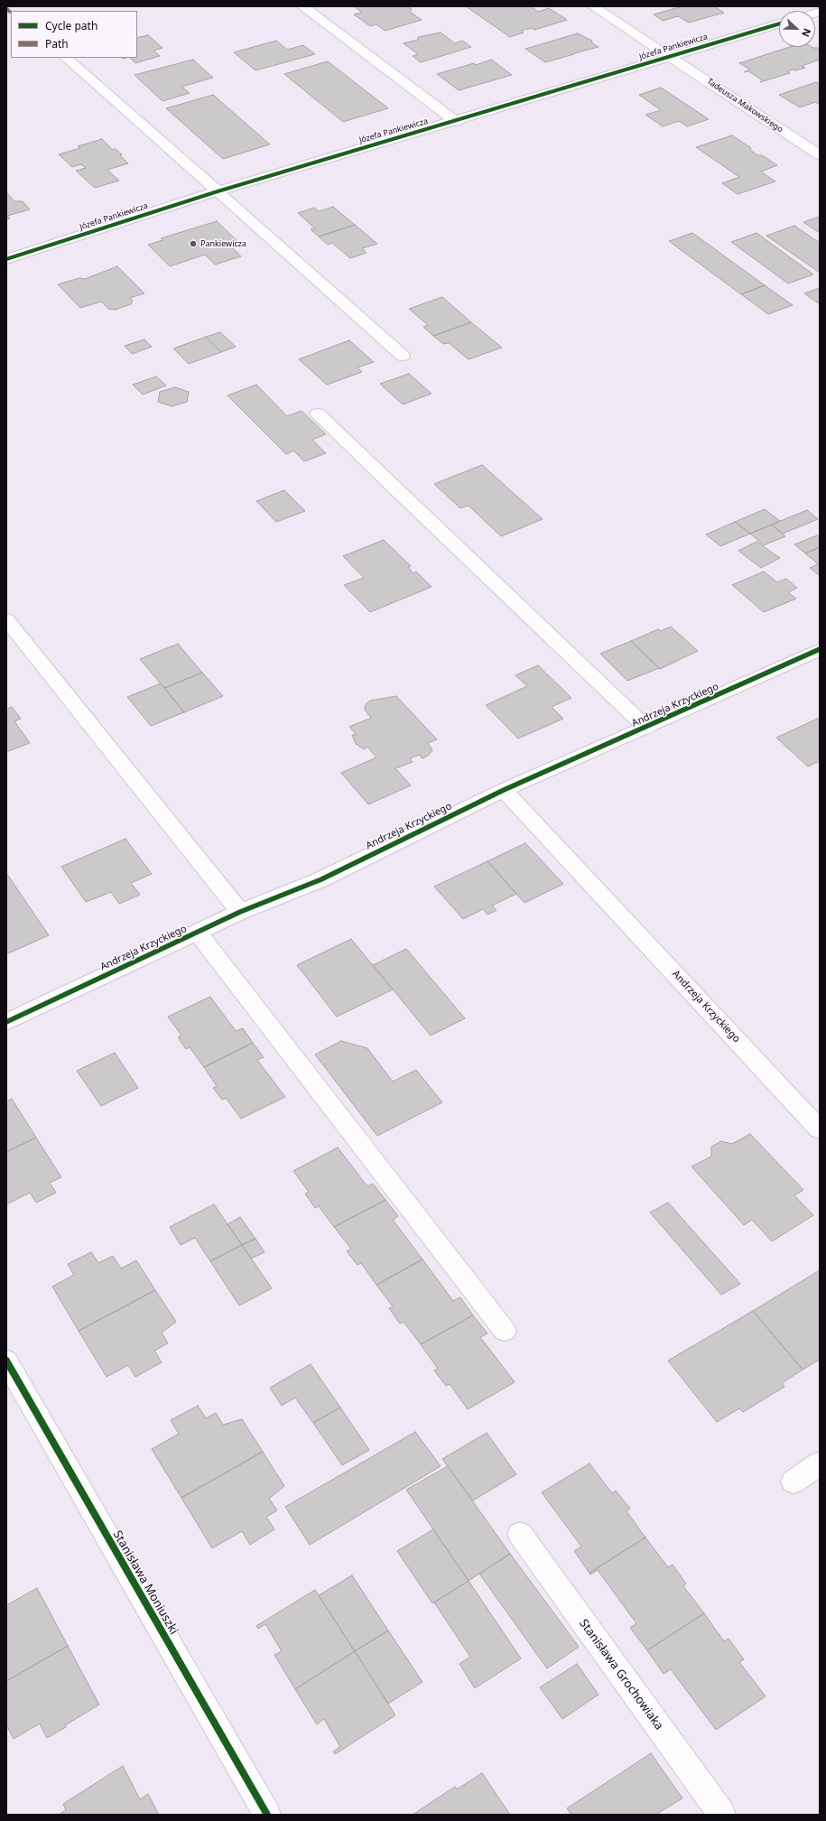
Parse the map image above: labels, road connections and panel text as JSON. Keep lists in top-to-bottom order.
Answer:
{
  "streets": {
    "street": [
      "Józefa Pankiewicza",
      "Tadeusza Makowskiego",
      "Andrzeja Krzyckiego",
      "Stanisława Moniuszki",
      "Stanisława Grochowiaka"
    ]
  },
  "crossings": [
    ["Józefa Pankiewicza", "Tadeusza Makowskiego"]
  ],
  "places": ["Pankiewicza"],
  "legend": ["Cycle path", "Path"],
  "north": "right"
}
